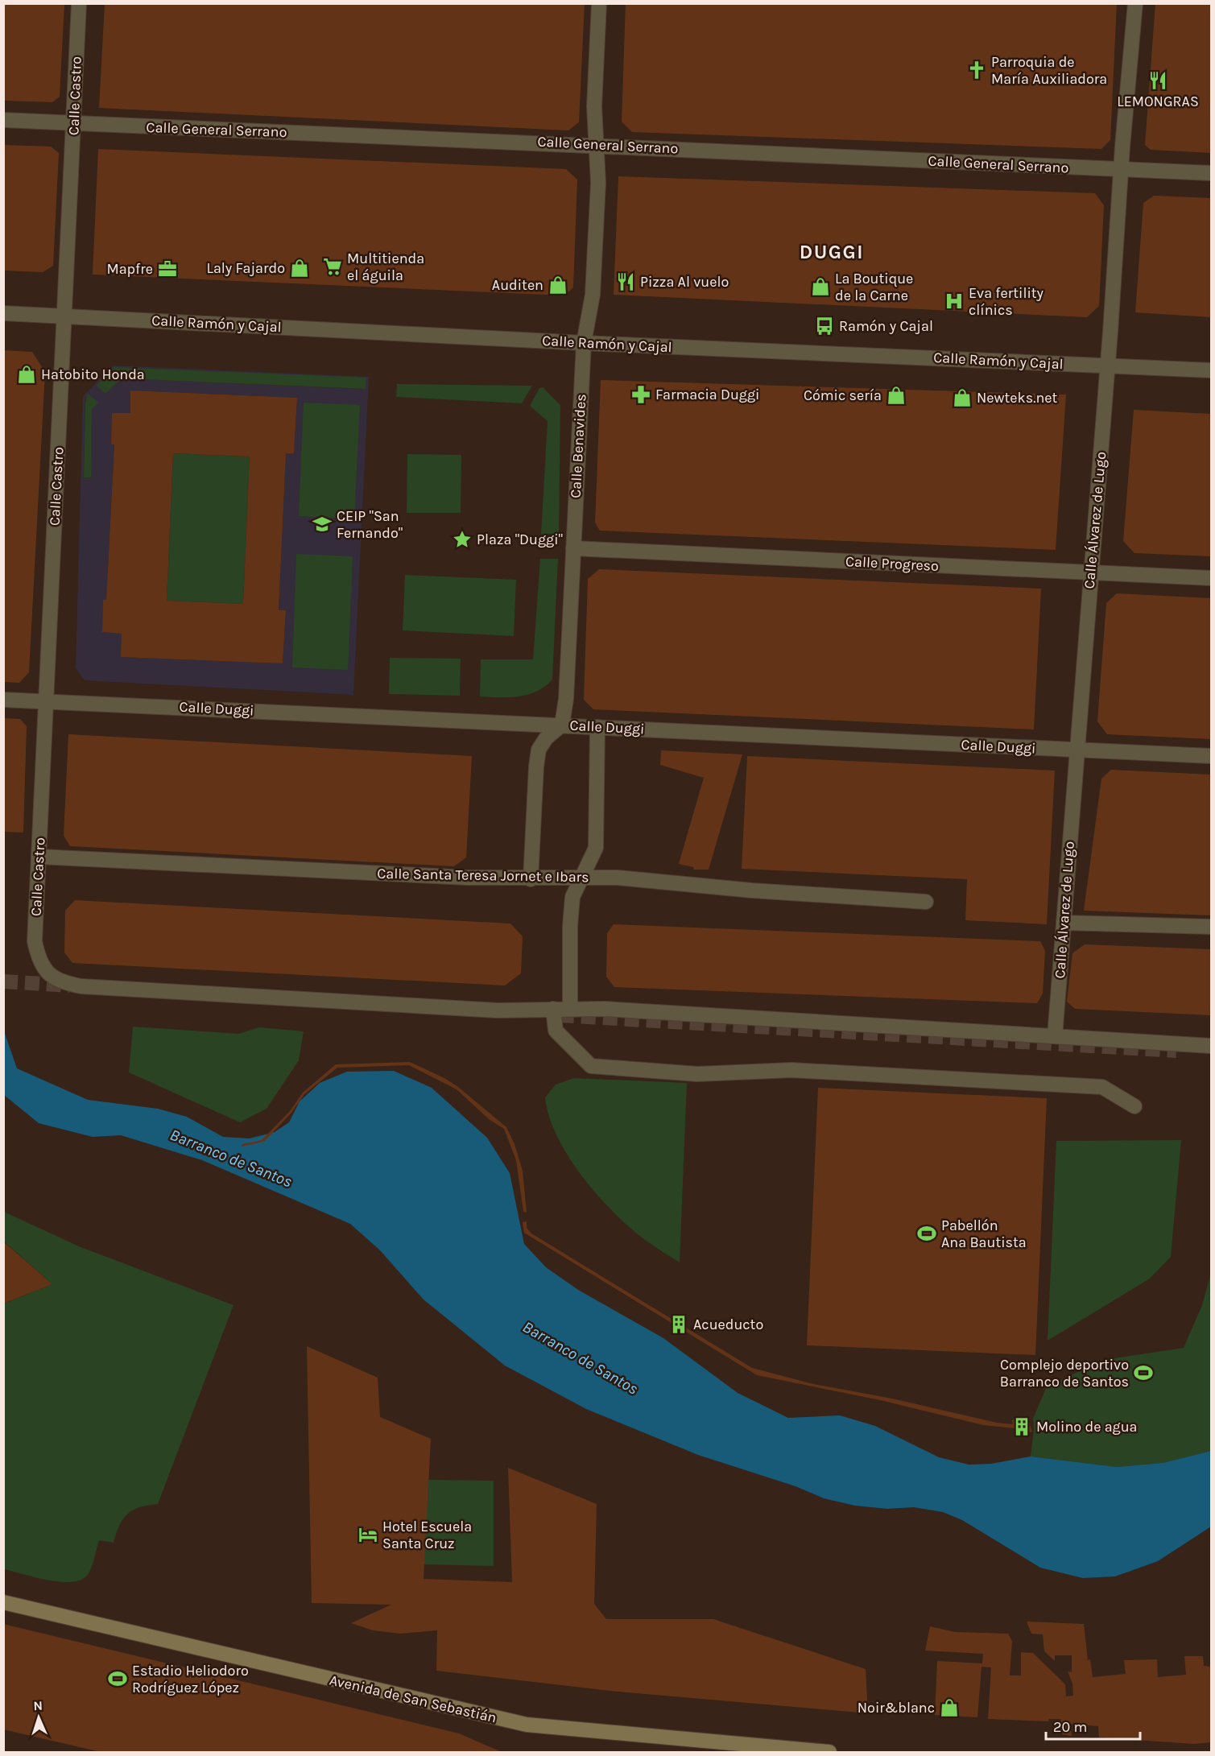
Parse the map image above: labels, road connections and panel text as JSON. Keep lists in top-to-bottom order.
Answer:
{
  "streets": {
    "street": [
      "Calle Castro",
      "Calle General Serrano",
      "Calle Ramón y Cajal",
      "Calle Benavides",
      "Calle Álvarez de Lugo",
      "Calle Progreso",
      "Calle Duggi",
      "Calle Santa Teresa Jornet e Ibars",
      "Avenida de San Sebastián"
    ]
  },
  "crossings": [
    ["Calle Castro", "Calle General Serrano"],
    ["Calle Castro", "Calle Ramón y Cajal"],
    ["Calle Castro", "Calle Duggi"],
    ["Calle Castro", "Calle Santa Teresa Jornet e Ibars"],
    ["Calle General Serrano", "Calle Benavides"],
    ["Calle General Serrano", "Calle Álvarez de Lugo"],
    ["Calle Ramón y Cajal", "Calle Benavides"],
    ["Calle Ramón y Cajal", "Calle Álvarez de Lugo"],
    ["Calle Benavides", "Calle Progreso"],
    ["Calle Benavides", "Calle Duggi"],
    ["Calle Álvarez de Lugo", "Calle Progreso"],
    ["Calle Álvarez de Lugo", "Calle Duggi"]
  ],
  "districts": ["DUGGI"],
  "water": ["Barranco de Santos"],
  "places": {
    "church": ["Parroquia de María Auxiliadora"],
    "restaurant": ["LEMONGRAS", "Pizza Al vuelo"],
    "supermarket": ["Multitienda el águila"],
    "shop": [
      "Laly Fajardo",
      "Auditen",
      "La Boutique de la Carne",
      "Hatobito Honda",
      "Cómic sería",
      "Newteks.net",
      "Noir&blanc"
    ],
    "office": ["Mapfre"],
    "hospital": ["Eva fertility clínics"],
    "bus stop": ["Ramón y Cajal"],
    "pharmacy": ["Farmacia Duggi"],
    "school or university": ["CEIP \"San Fernando\""],
    "place": ["Plaza \"Duggi\""],
    "sports": ["Pabellón Ana Bautista", "Complejo deportivo Barranco de Santos", "Estadio Heliodoro Rodríguez López"],
    "building": ["Acueducto", "Molino de agua"],
    "hotel": ["Hotel Escuela Santa Cruz"]
  },
  "scale_bar": "20 m",
  "north": "top"
}
